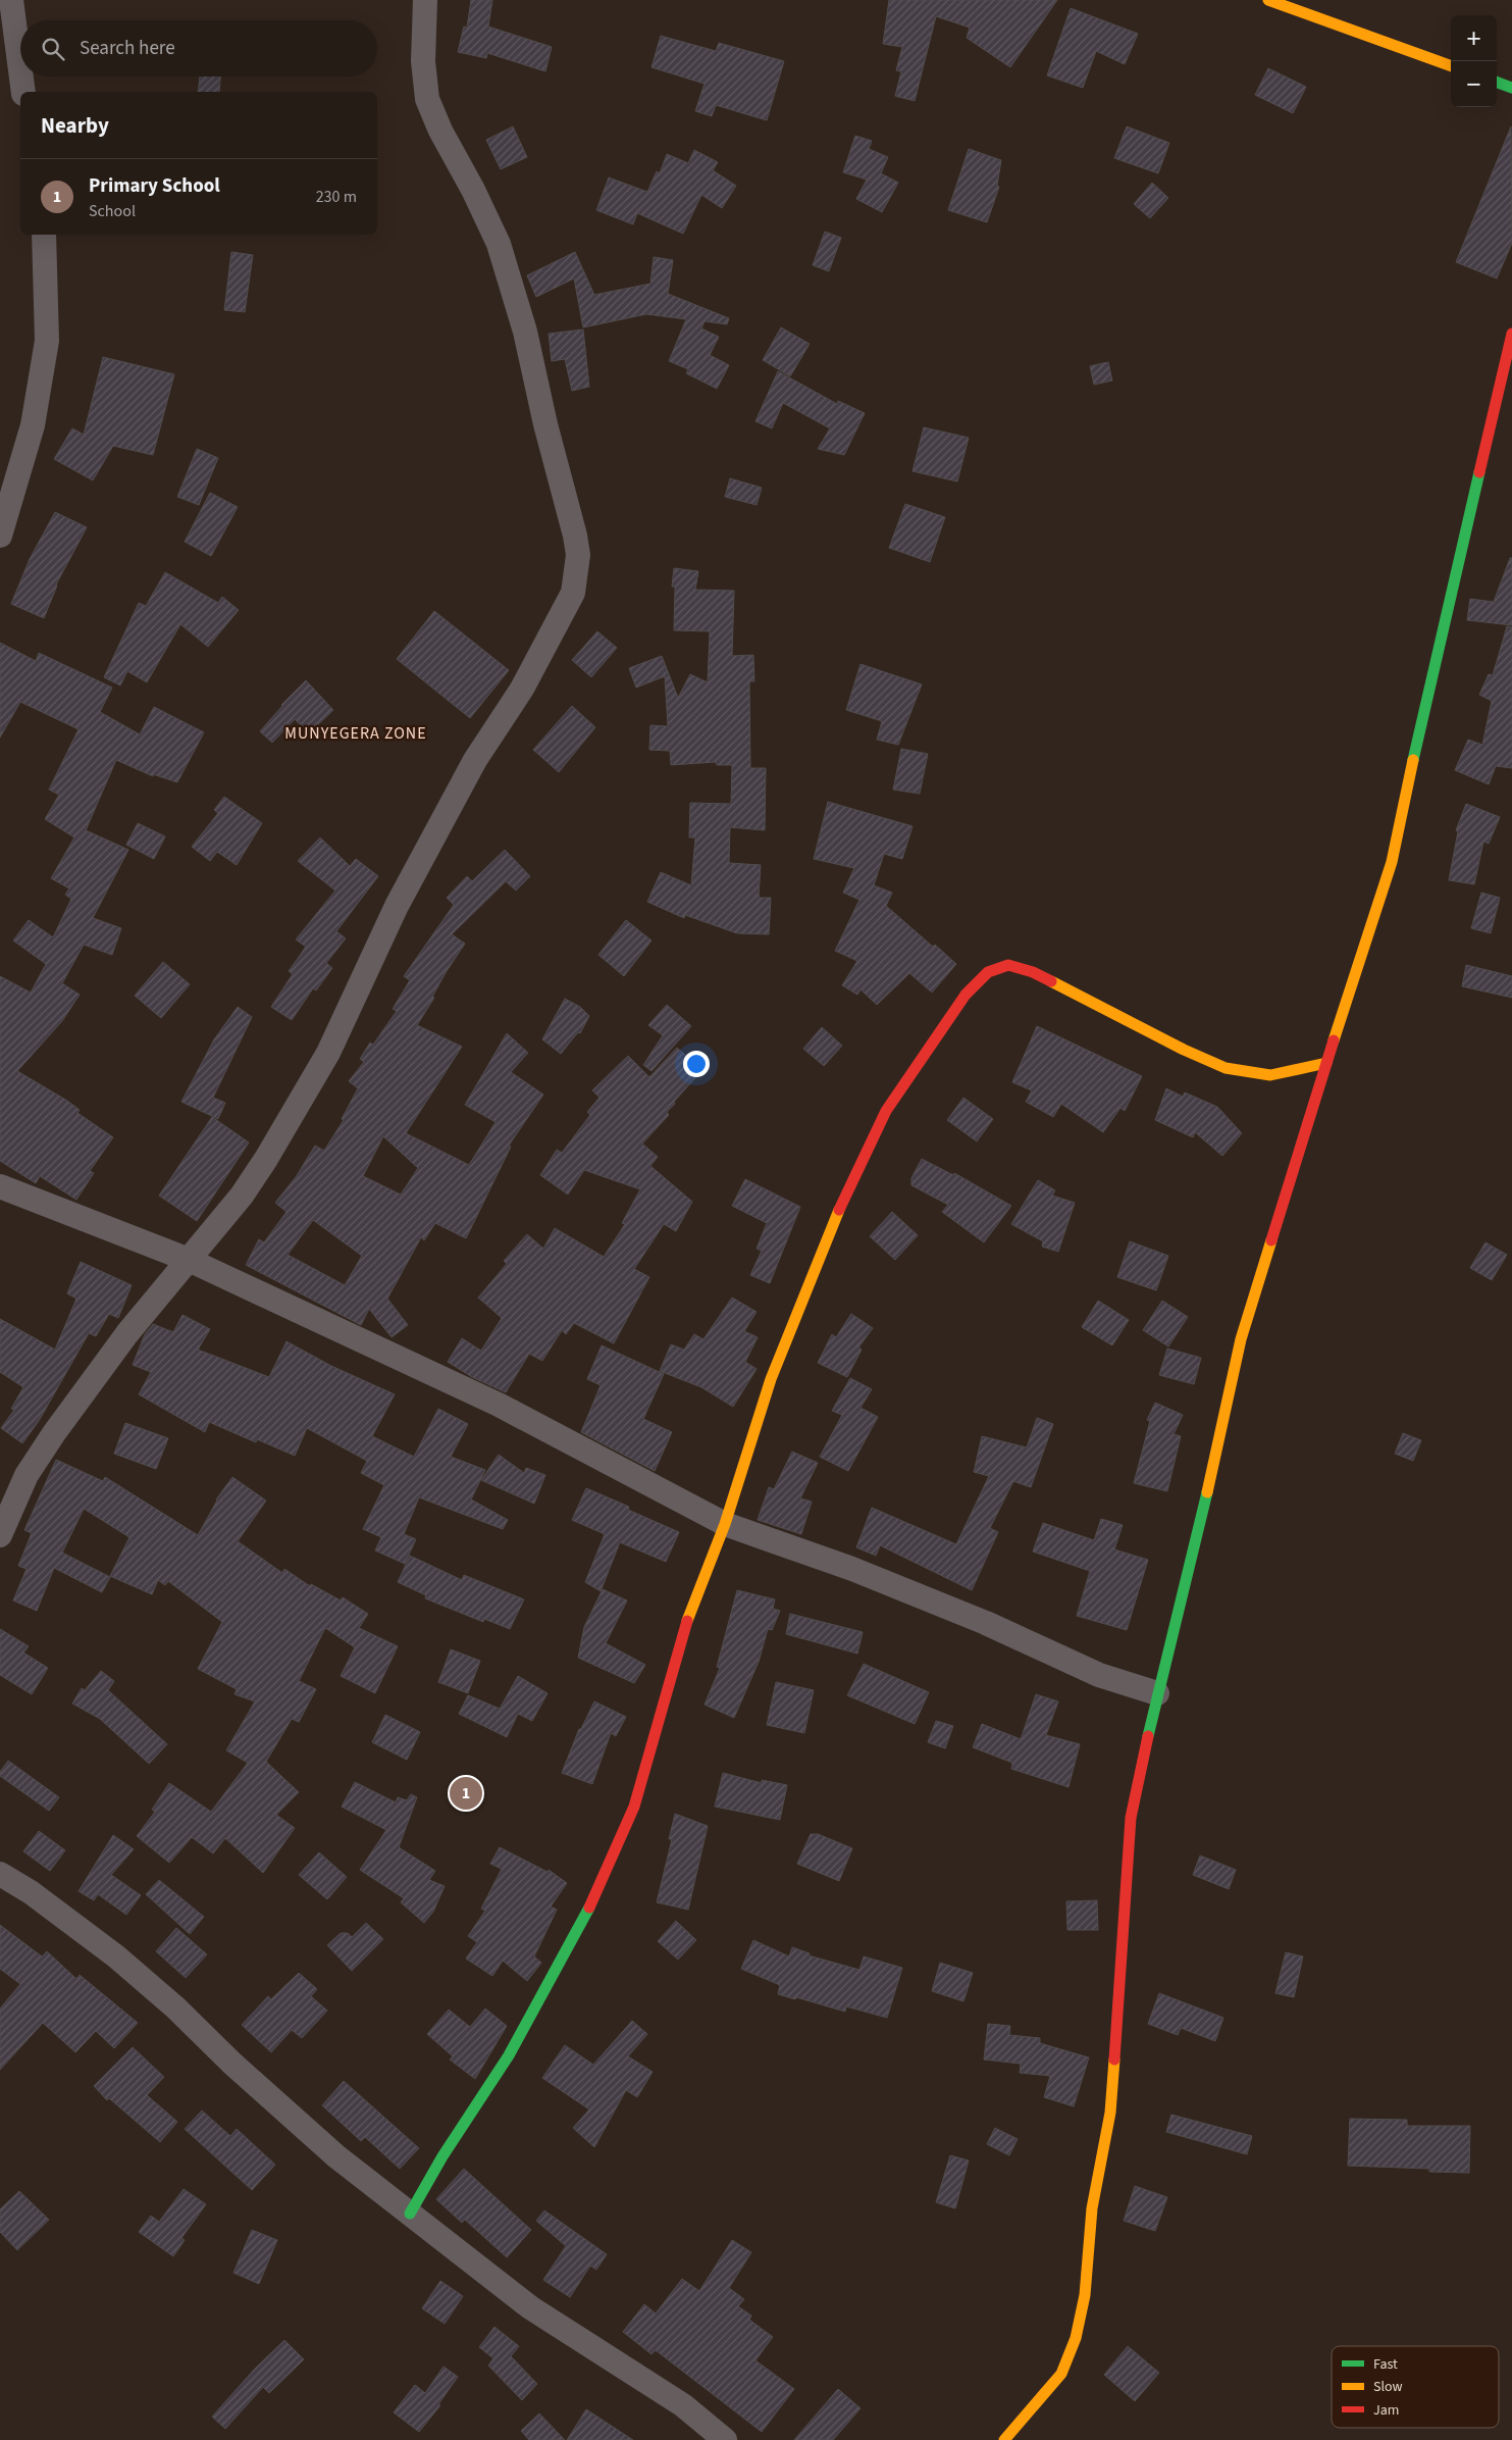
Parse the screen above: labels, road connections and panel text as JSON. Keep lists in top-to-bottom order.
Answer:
{
  "districts": ["MUNYEGERA ZONE"],
  "legend": ["Fast", "Slow", "Jam"],
  "page": {
    "map_buttons": ["+", "−"],
    "search": "Search here",
    "heading": "Nearby",
    "list": [
      {
        "mark": "1",
        "name": "Primary School",
        "note": "School",
        "value": "230 m"
      }
    ],
    "pins": "1"
  }
}
